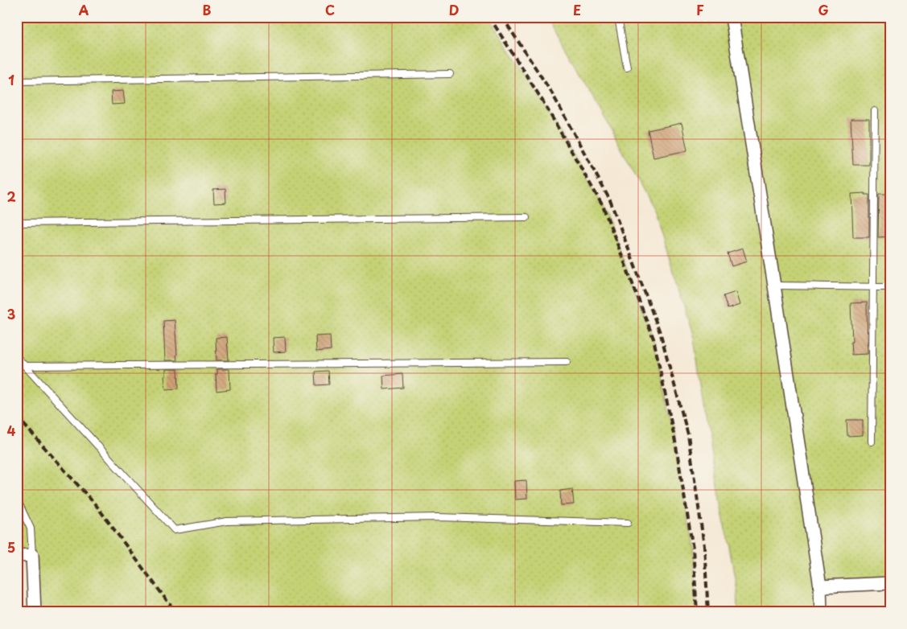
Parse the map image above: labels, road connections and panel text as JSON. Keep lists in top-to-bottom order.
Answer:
{
  "grid": {
    "columns": [
      "A",
      "B",
      "C",
      "D",
      "E",
      "F",
      "G"
    ],
    "rows": [
      "1",
      "2",
      "3",
      "4",
      "5"
    ]
  }
}
